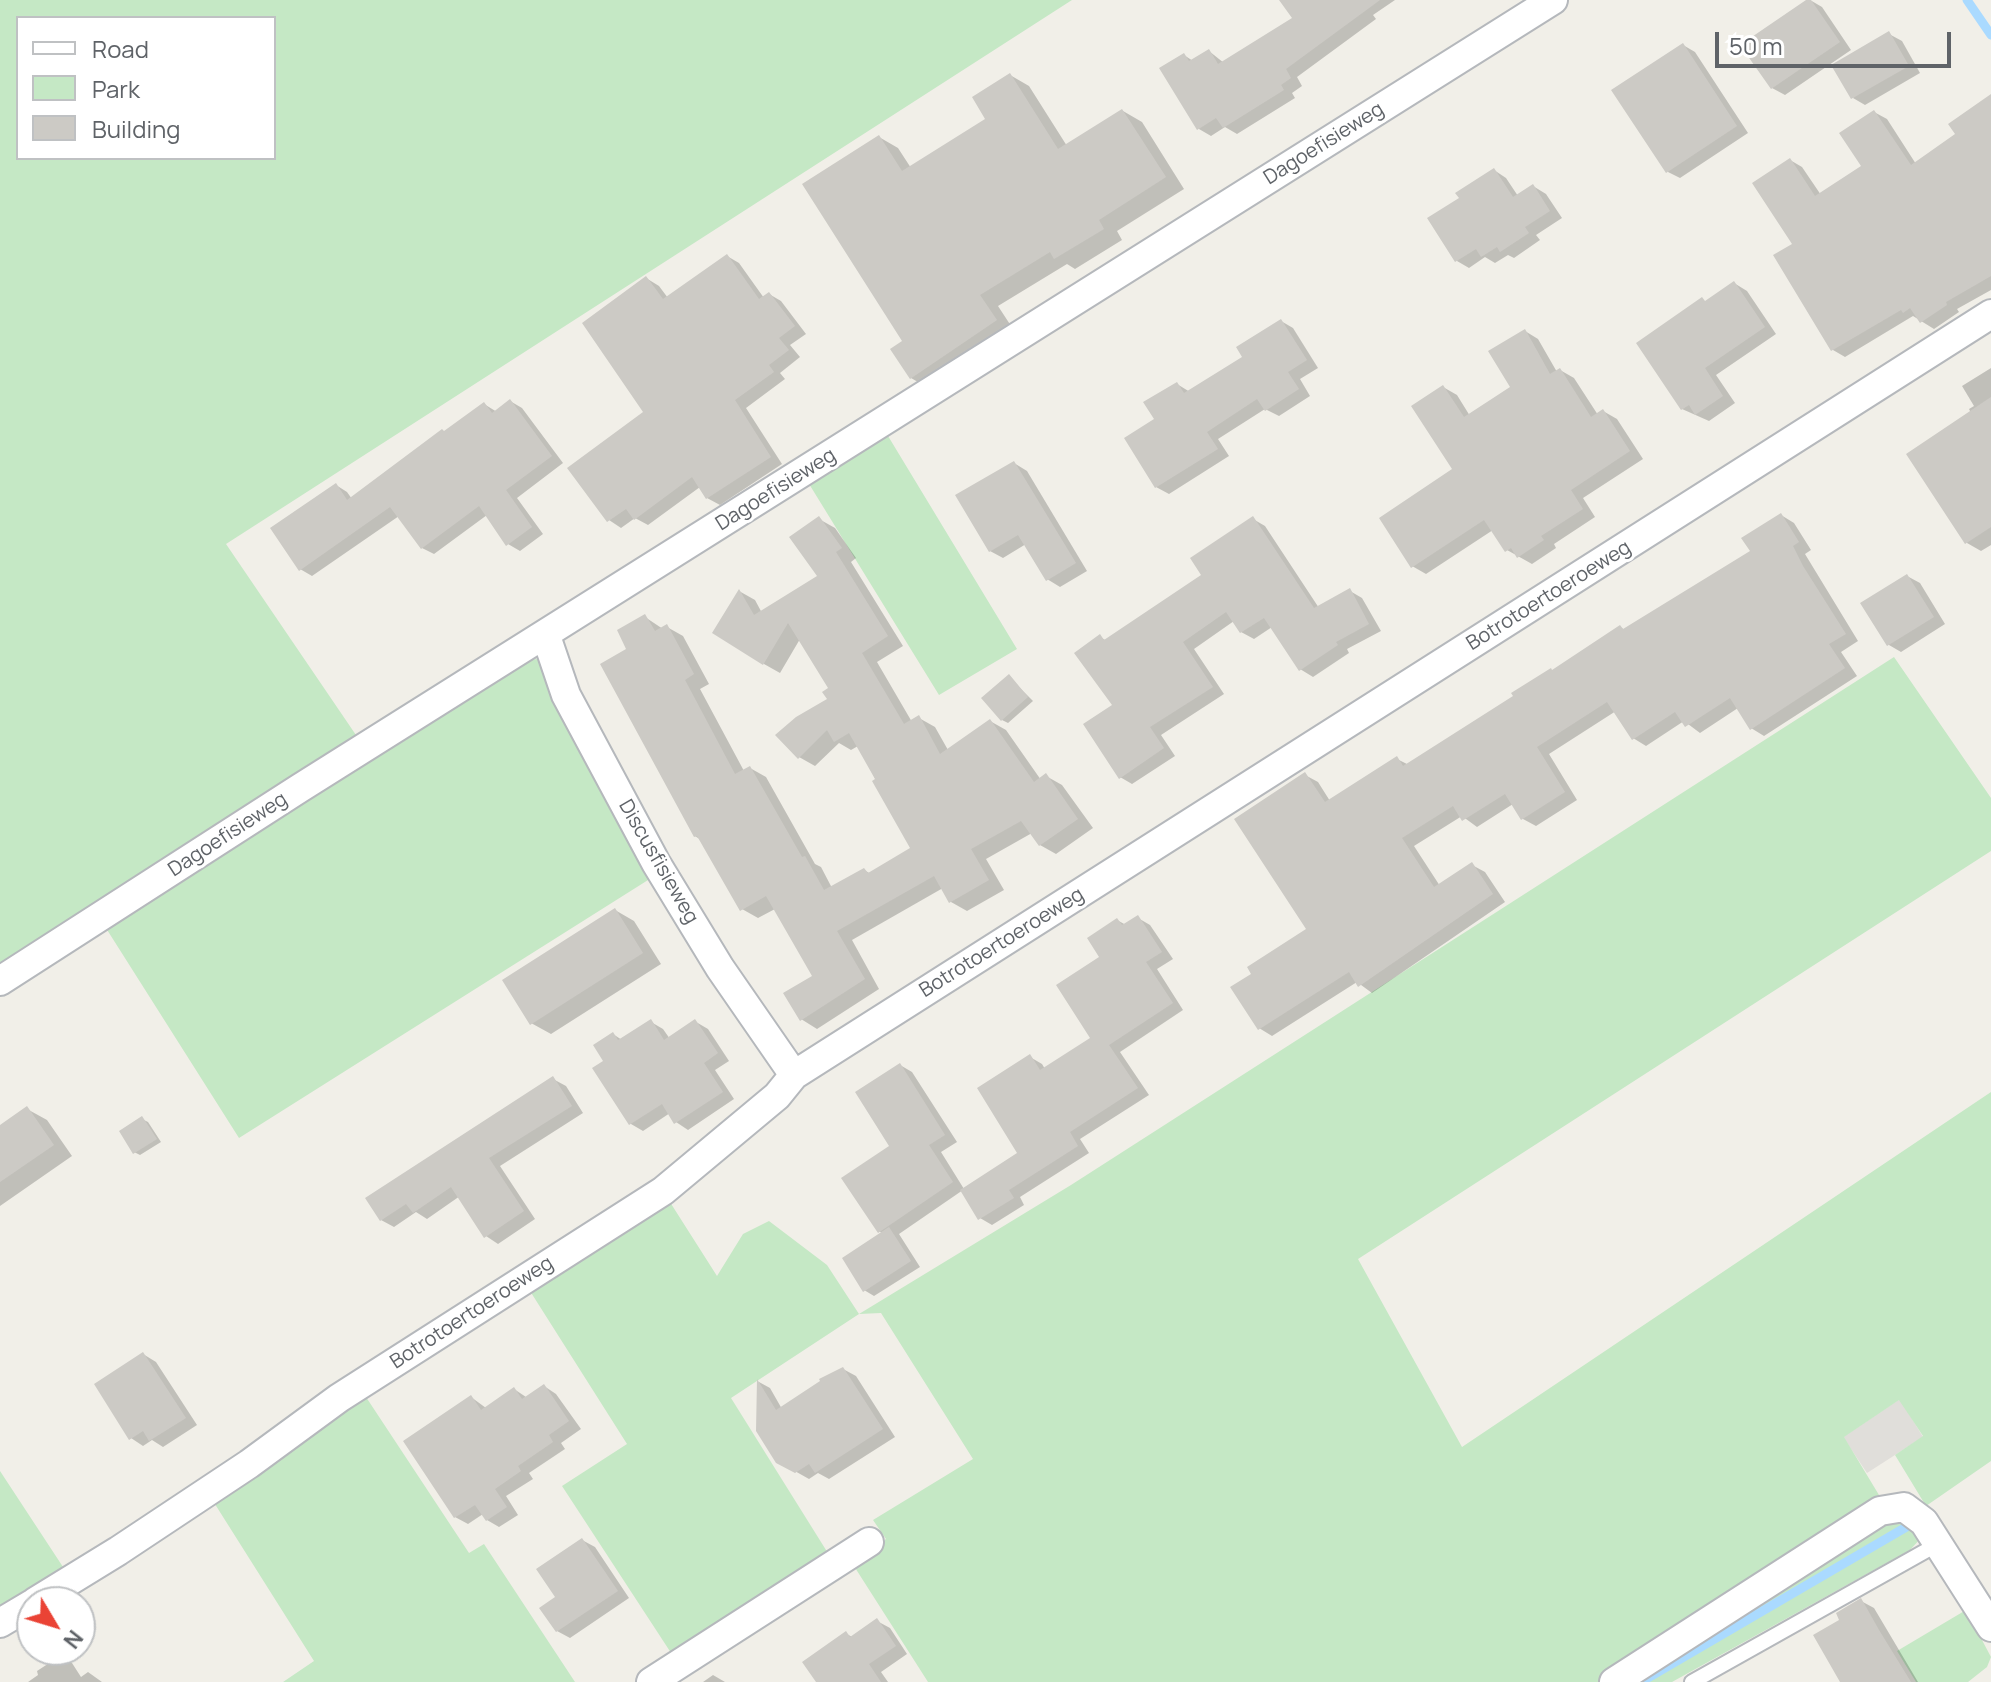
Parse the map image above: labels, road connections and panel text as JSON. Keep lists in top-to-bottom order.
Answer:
{
  "streets": {
    "street": ["Dagoefisieweg", "Botrotoertoeroeweg", "Discusfisieweg"]
  },
  "crossings": [
    ["Dagoefisieweg", "Discusfisieweg"],
    ["Botrotoertoeroeweg", "Discusfisieweg"]
  ],
  "legend": ["Road", "Park", "Building"],
  "scale_bar": "50 m",
  "north": "bottom right"
}
